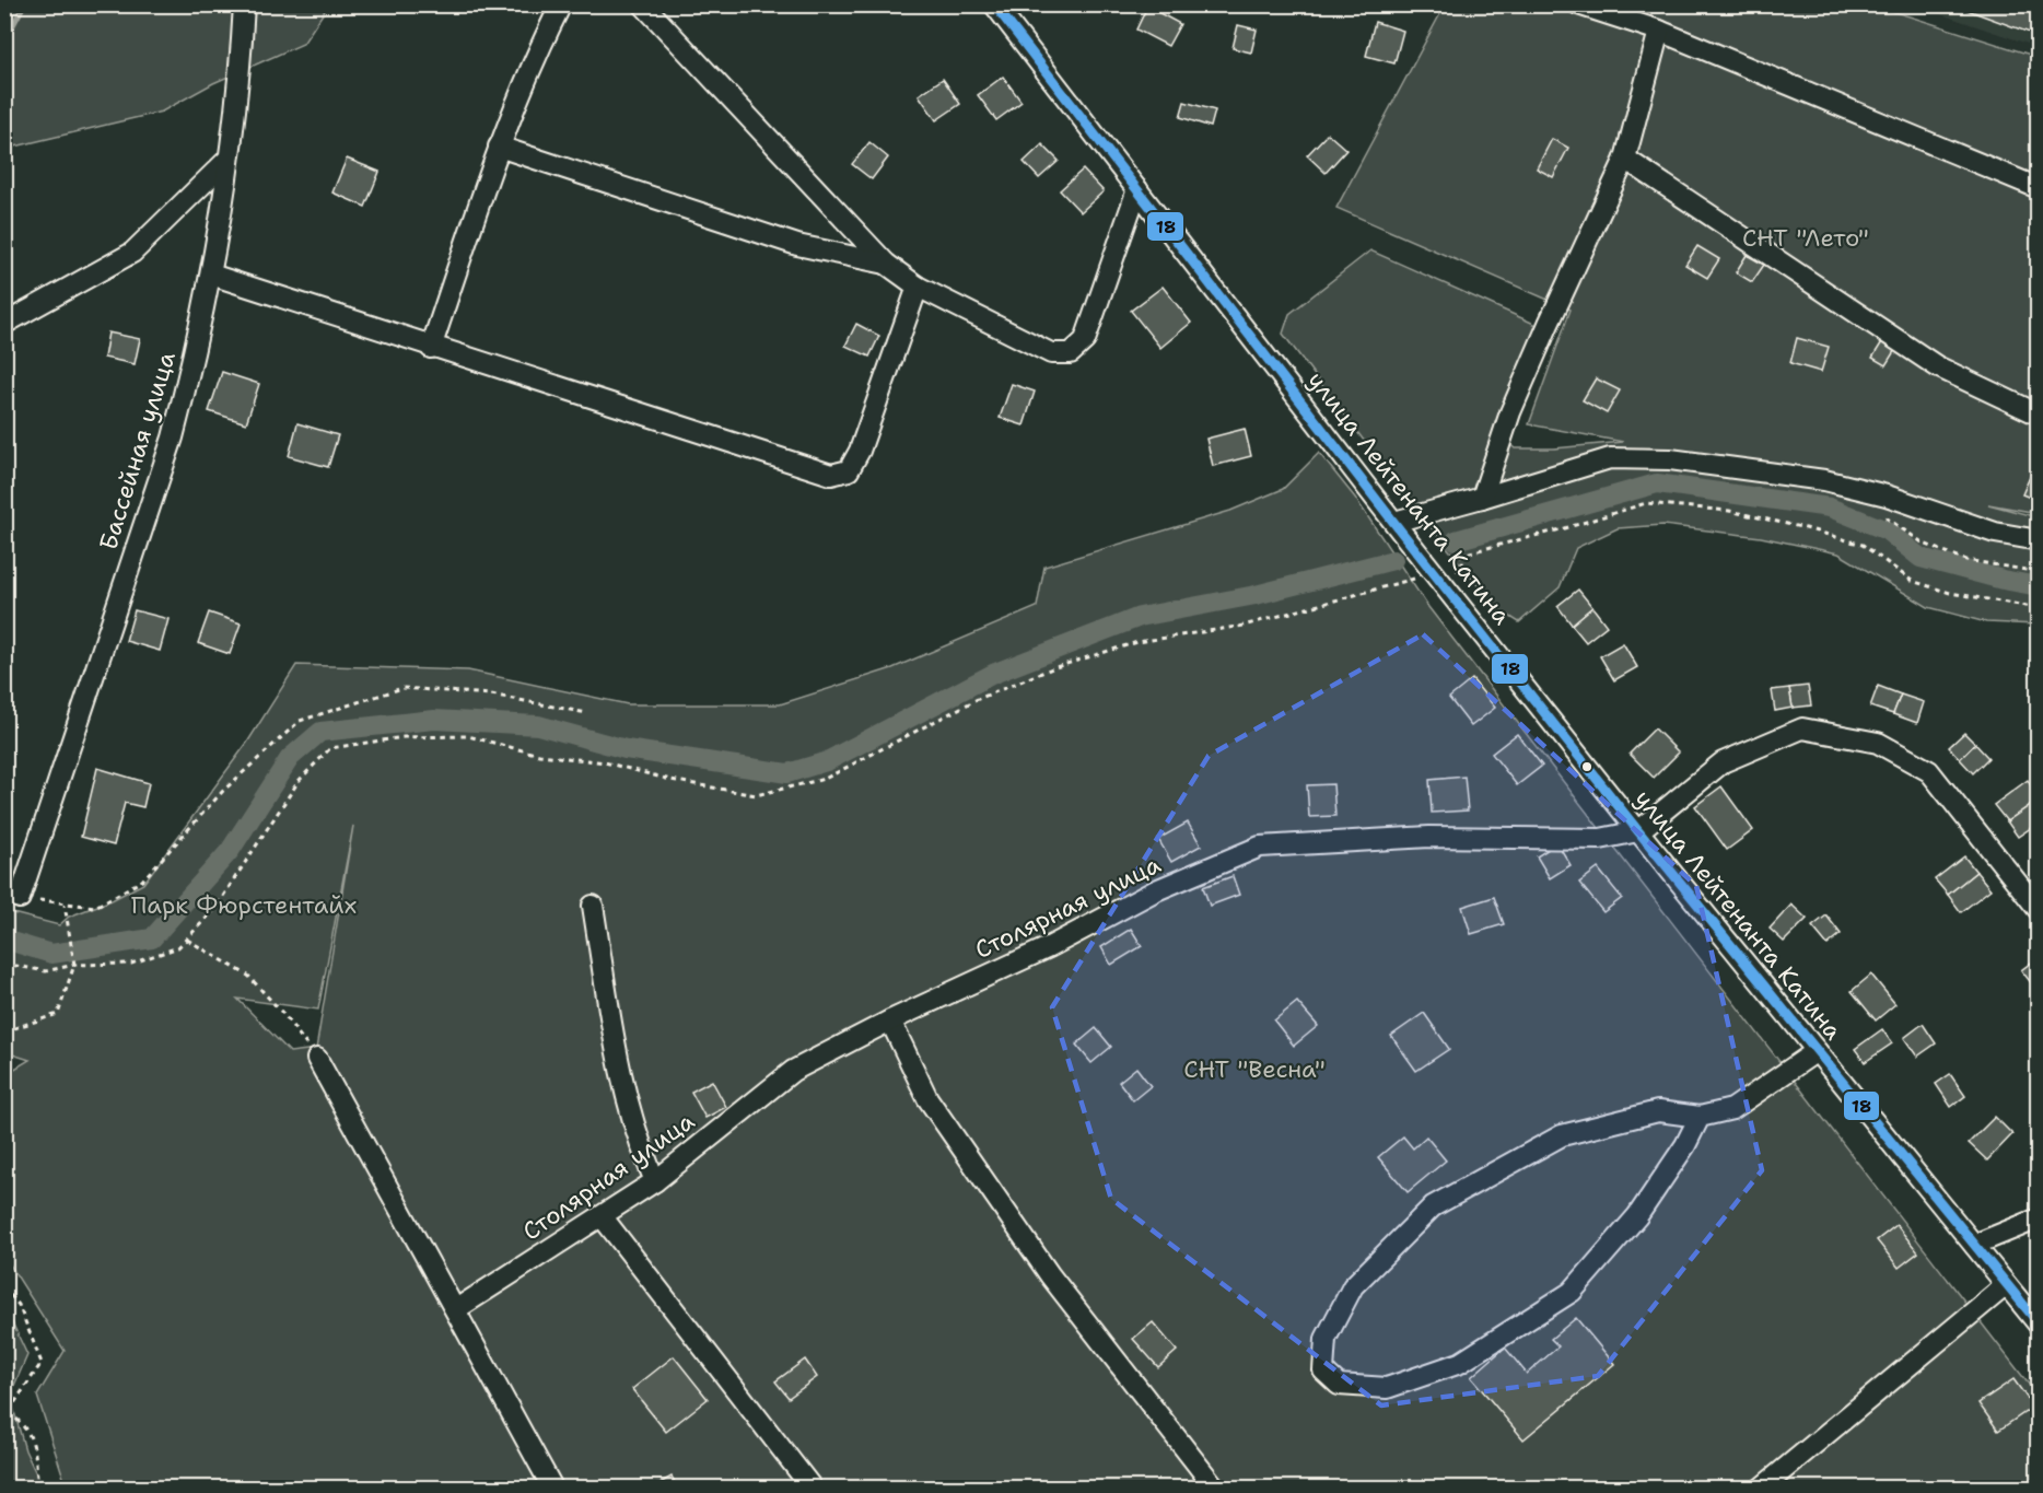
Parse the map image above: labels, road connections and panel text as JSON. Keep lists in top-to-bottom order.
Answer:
{
  "streets": {
    "street": ["Бассейная улица", "улица Лейтенанта Катина", "Столярная улица"]
  },
  "crossings": [
    ["улица Лейтенанта Катина", "Столярная улица"]
  ],
  "parks": ["СНТ \"Лето\"", "Парк Фюрстентайх", "СНТ \"Весна\""],
  "lines": ["transit line 18"]
}
